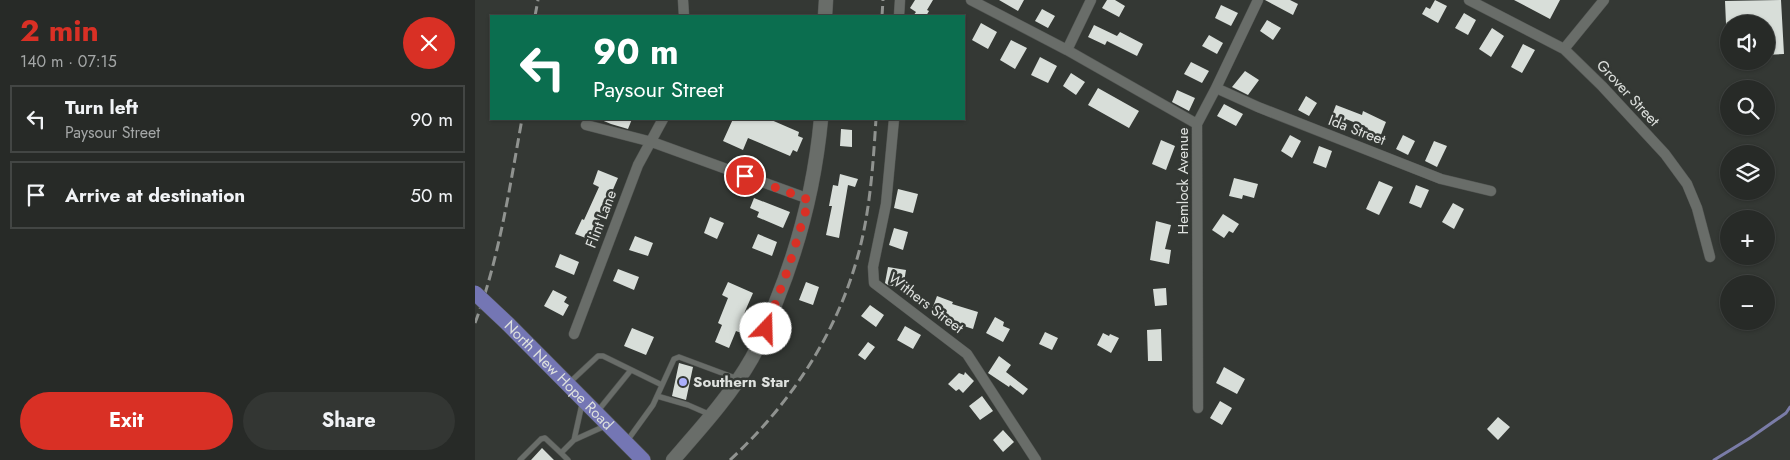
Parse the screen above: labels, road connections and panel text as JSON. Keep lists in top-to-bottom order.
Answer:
{
  "streets": {
    "main road": ["North New Hope Road"],
    "street": [
      "Grover Street",
      "Ida Street",
      "Hemlock Avenue",
      "Flint Lane",
      "Withers Street"
    ]
  },
  "crossings": [
    ["Ida Street", "Hemlock Avenue"]
  ],
  "places": ["Southern Star"],
  "page": {
    "heading": ["2 min", "140 m · 07:15"],
    "map_buttons": ["+", "−"],
    "turn": ["90 m", "Paysour Street"],
    "list": [
      {
        "name": "Turn left",
        "note": "Paysour Street",
        "value": "90 m"
      },
      {
        "name": "Arrive at destination",
        "value": "50 m"
      }
    ],
    "buttons": ["Exit", "Share"]
  }
}
